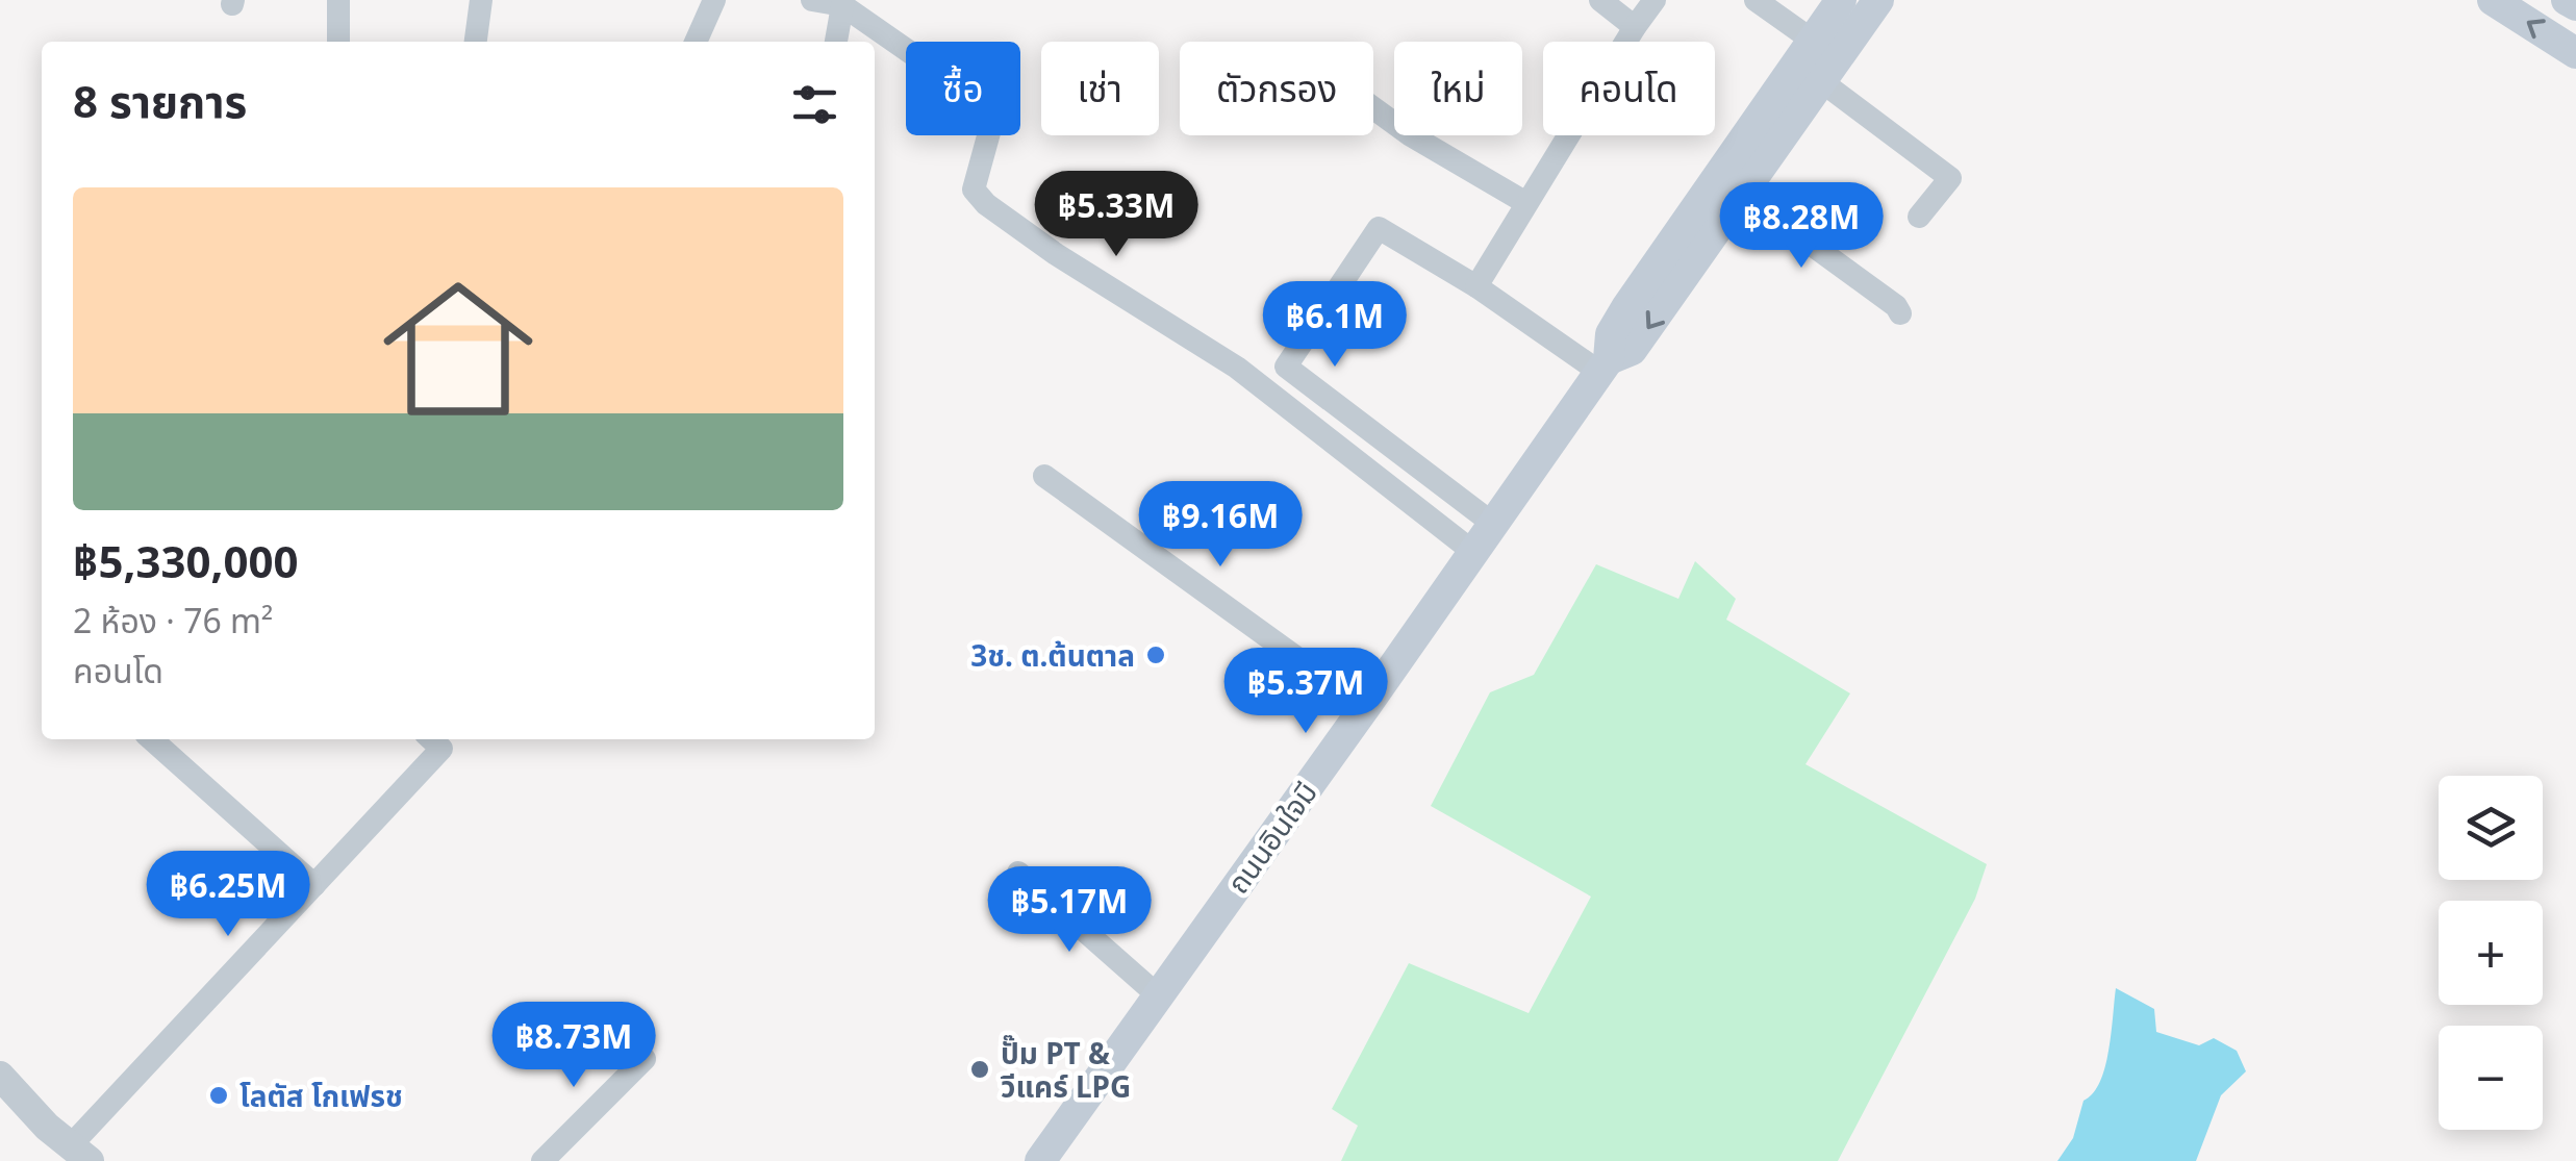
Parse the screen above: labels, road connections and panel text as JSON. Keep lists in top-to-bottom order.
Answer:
{
  "streets": {
    "main road": ["ถนนอินใจมี"]
  },
  "places": ["3ช. ต.ต้นตาล", "ปั๊ม PT & วีแคร์ LPG", "โลตัส โกเฟรช"],
  "page": {
    "chip": [
      "ซื้อ",
      "เช่า",
      "ตัวกรอง",
      "ใหม่",
      "คอนโด"
    ],
    "heading": "8 รายการ",
    "list": [
      {
        "name": "฿5,330,000",
        "note": "2 ห้อง · 76 m² · คอนโด"
      }
    ],
    "price": [
      "฿5.33M",
      "฿8.28M",
      "฿6.1M",
      "฿9.16M",
      "฿5.37M",
      "฿6.25M",
      "฿5.17M",
      "฿8.73M"
    ],
    "map_buttons": ["+", "−"]
  }
}
